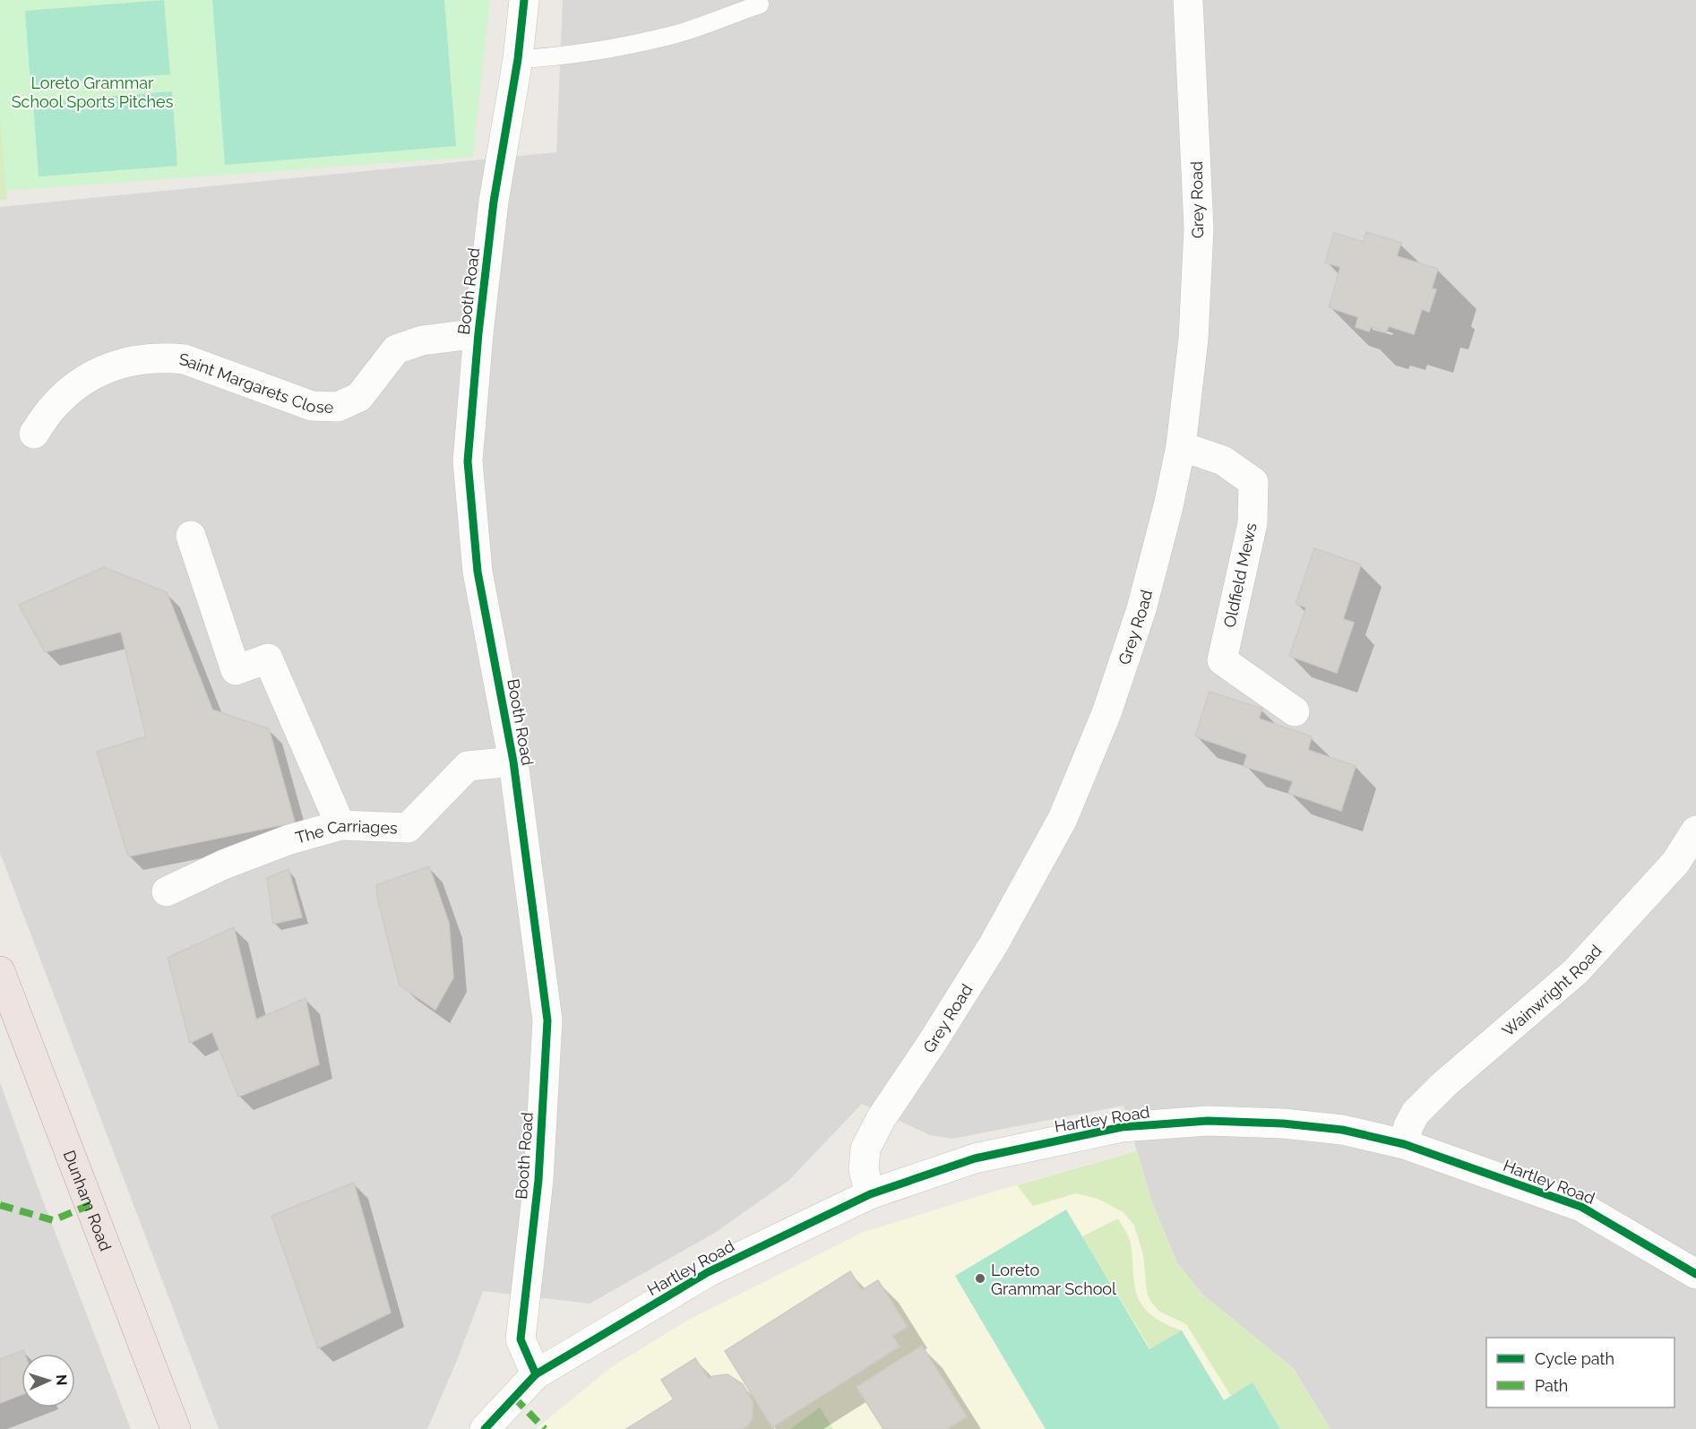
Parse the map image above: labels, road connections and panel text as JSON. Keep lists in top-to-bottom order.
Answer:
{
  "streets": {
    "highway": ["Dunham Road"],
    "street": [
      "Grey Road",
      "Booth Road",
      "Saint Margarets Close",
      "Oldfield Mews",
      "The Carriages",
      "Wainwright Road",
      "Hartley Road"
    ]
  },
  "crossings": [
    ["Grey Road", "Oldfield Mews"],
    ["Grey Road", "Hartley Road"],
    ["Booth Road", "Saint Margarets Close"],
    ["Booth Road", "The Carriages"],
    ["Booth Road", "Hartley Road"],
    ["Wainwright Road", "Hartley Road"]
  ],
  "parks": ["Loreto Grammar School Sports Pitches"],
  "places": ["Loreto Grammar School"],
  "legend": ["Cycle path", "Path"],
  "north": "right"
}
